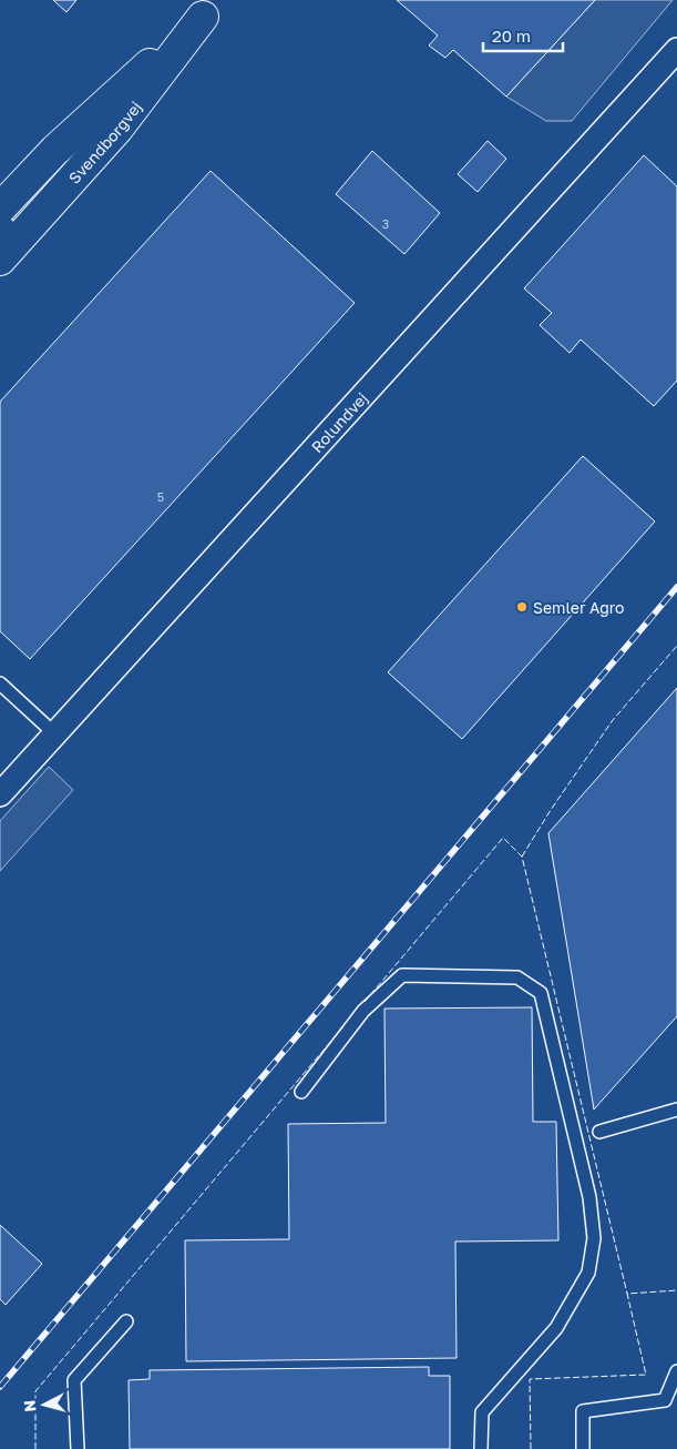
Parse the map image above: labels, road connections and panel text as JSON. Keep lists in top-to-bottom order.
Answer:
{
  "streets": {
    "main road": ["Svendborgvej"],
    "street": ["Rolundvej"]
  },
  "places": ["Semler Agro"],
  "house_numbers": ["3", "5"],
  "scale_bar": "20 m",
  "north": "left"
}
